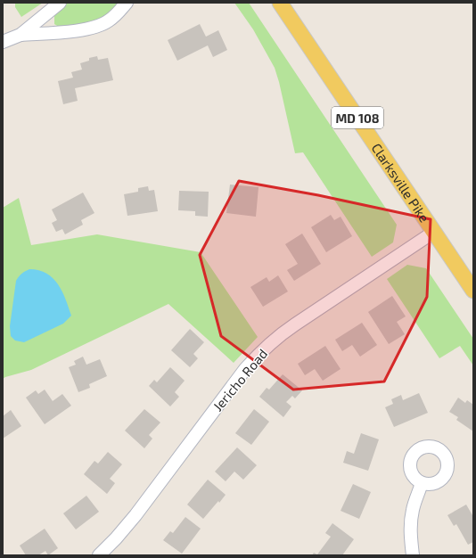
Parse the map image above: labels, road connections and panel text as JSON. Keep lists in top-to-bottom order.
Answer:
{
  "streets": {
    "main road": ["MD 108", "Clarksville Pike"],
    "street": ["Jericho Road"]
  },
  "crossings": [
    ["Clarksville Pike", "Jericho Road"]
  ]
}
